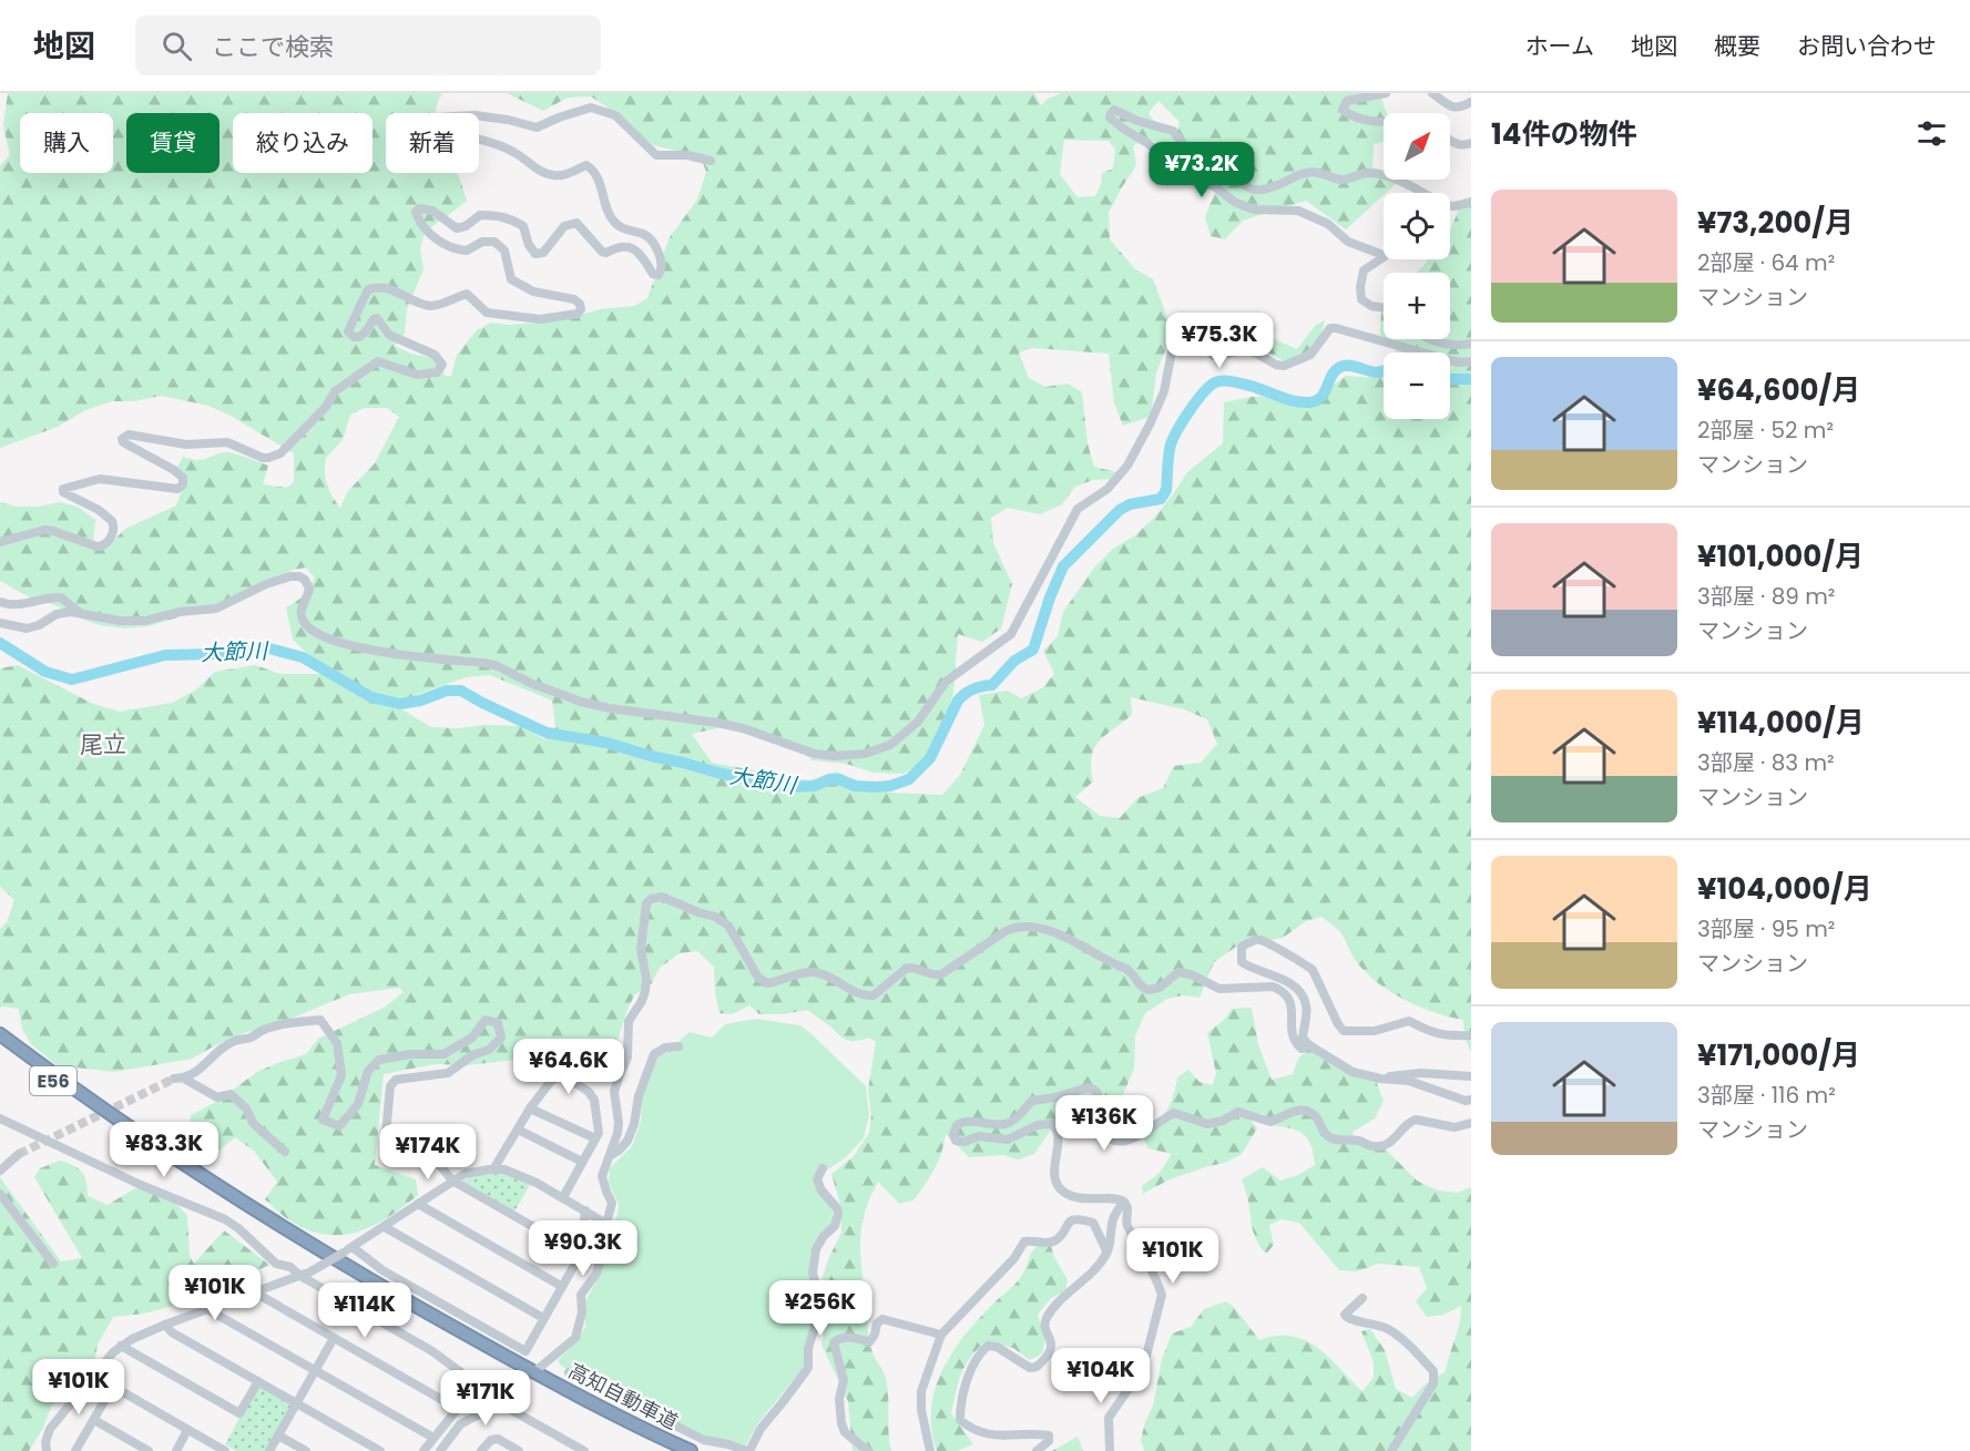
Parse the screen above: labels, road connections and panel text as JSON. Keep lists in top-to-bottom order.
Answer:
{
  "streets": {
    "highway": ["E56", "高知自動車道"]
  },
  "districts": ["尾立"],
  "water": ["大節川"],
  "north": "top right",
  "page": {
    "header": "地図",
    "search": "ここで検索",
    "nav": [
      "ホーム",
      "地図",
      "概要",
      "お問い合わせ"
    ],
    "heading": "14件の物件",
    "map_buttons": ["+", "−"],
    "chip": [
      "購入",
      "賃貸",
      "絞り込み",
      "新着"
    ],
    "price": [
      "¥73.2K",
      "¥75.3K",
      "¥64.6K",
      "¥136K",
      "¥83.3K",
      "¥174K",
      "¥90.3K",
      "¥101K",
      "¥101K",
      "¥256K",
      "¥114K",
      "¥104K",
      "¥101K",
      "¥171K"
    ],
    "list": [
      {
        "name": "¥73,200/月",
        "note": "2部屋 · 64 m² · マンション"
      },
      {
        "name": "¥64,600/月",
        "note": "2部屋 · 52 m² · マンション"
      },
      {
        "name": "¥101,000/月",
        "note": "3部屋 · 89 m² · マンション"
      },
      {
        "name": "¥114,000/月",
        "note": "3部屋 · 83 m² · マンション"
      },
      {
        "name": "¥104,000/月",
        "note": "3部屋 · 95 m² · マンション"
      },
      {
        "name": "¥171,000/月",
        "note": "3部屋 · 116 m² · マンション"
      }
    ]
  }
}
